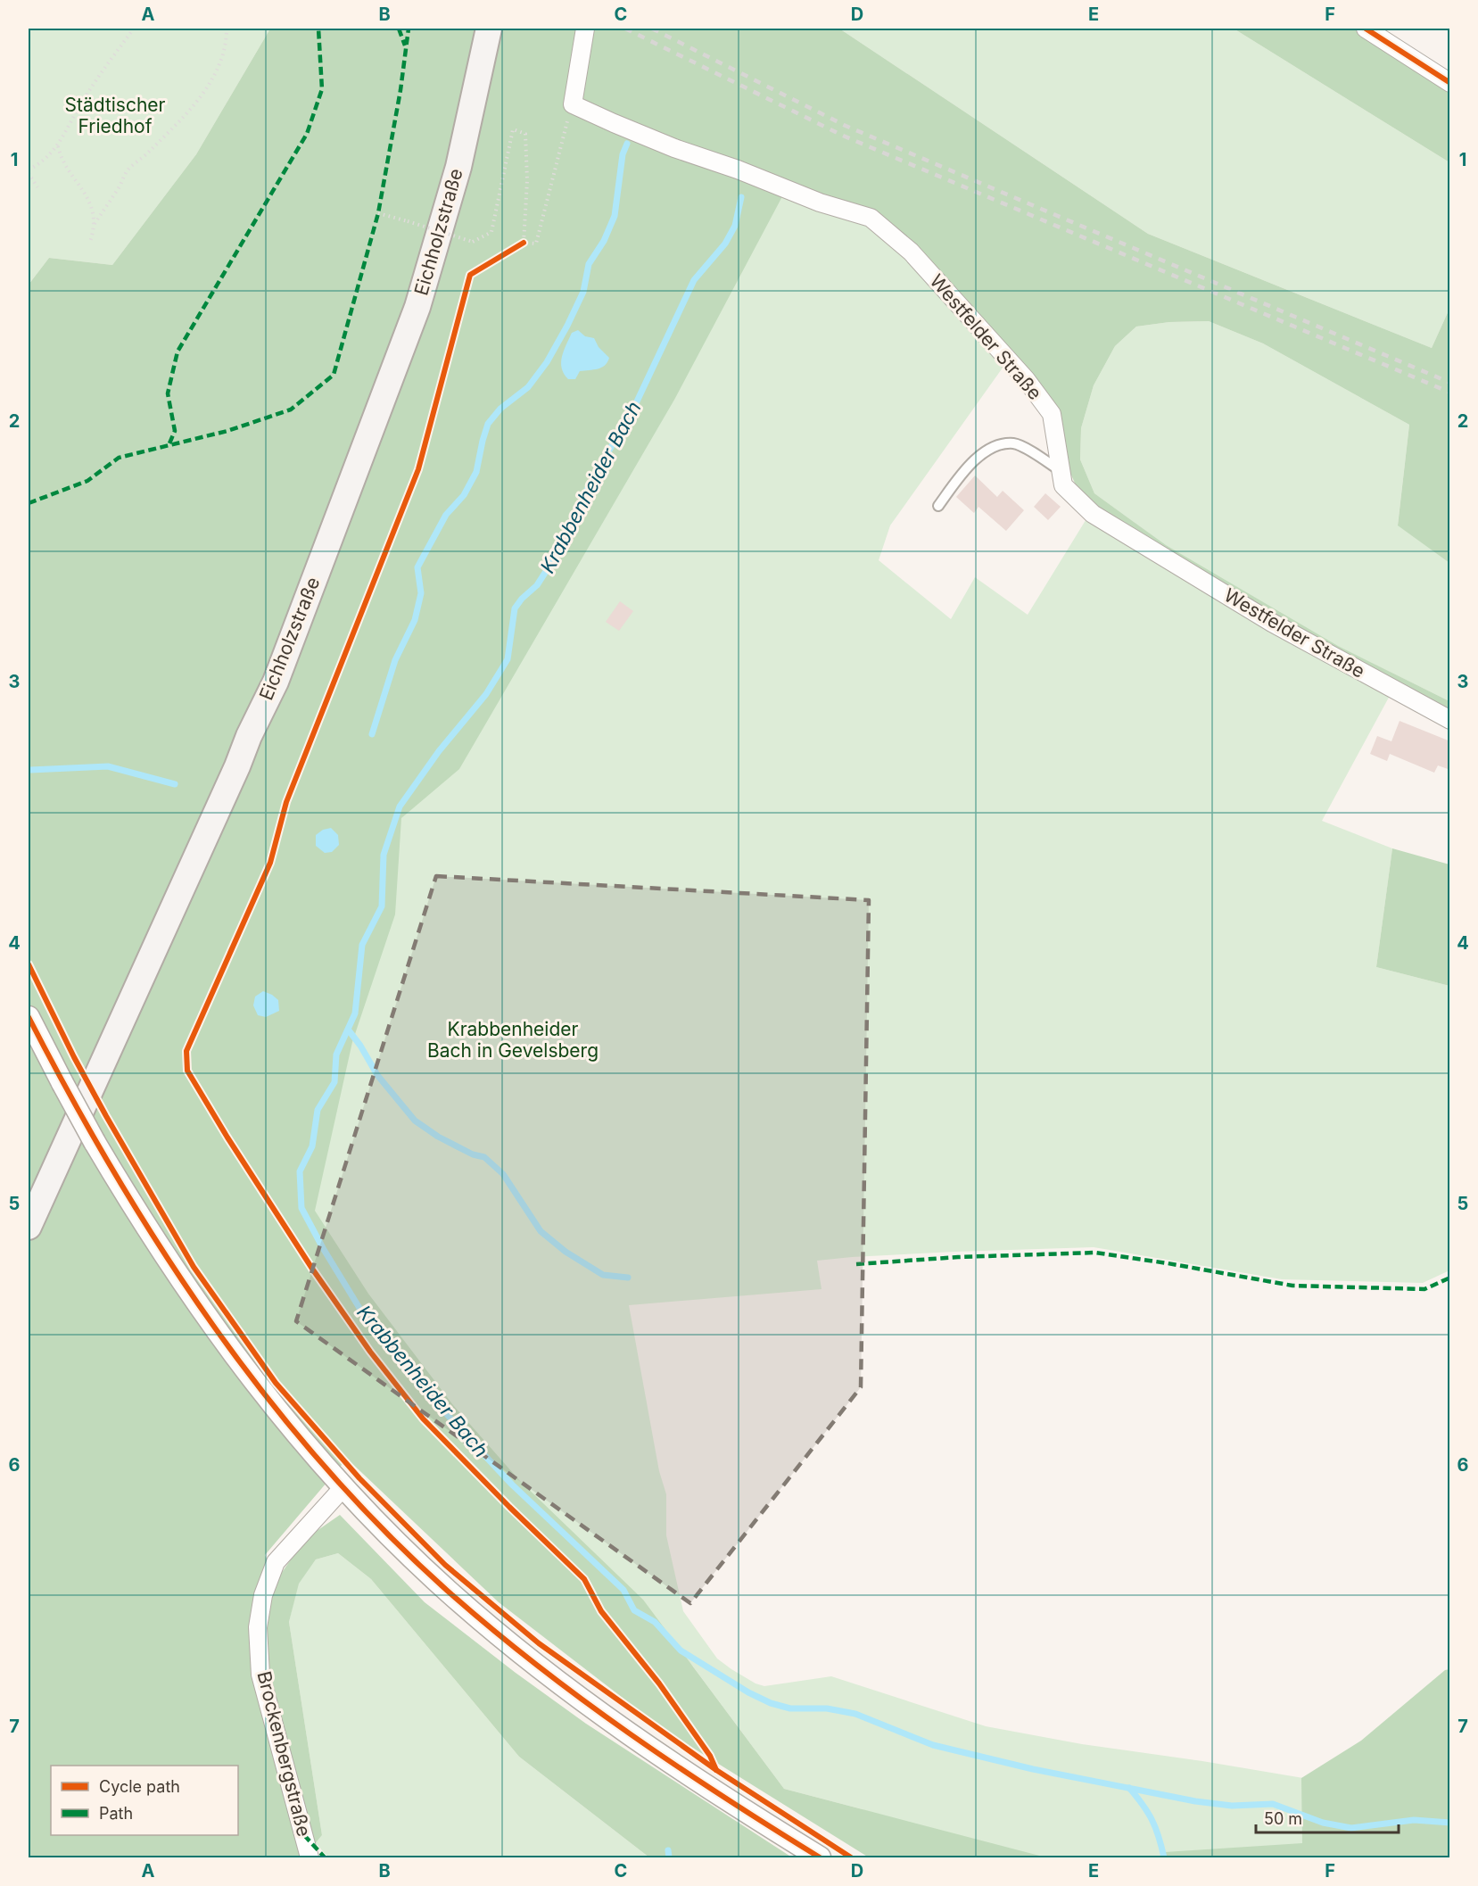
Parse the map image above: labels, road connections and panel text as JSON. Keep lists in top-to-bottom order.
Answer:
{
  "streets": {
    "main road": ["Eichholzstraße"],
    "street": ["Westfelder Straße", "Brockenbergstraße"]
  },
  "water": ["Krabbenheider Bach"],
  "parks": ["Städtischer Friedhof", "Krabbenheider Bach in Gevelsberg"],
  "legend": ["Cycle path", "Path"],
  "scale_bar": "50 m",
  "grid": {
    "columns": [
      "A",
      "B",
      "C",
      "D",
      "E",
      "F"
    ],
    "rows": [
      "1",
      "2",
      "3",
      "4",
      "5",
      "6",
      "7"
    ]
  }
}
